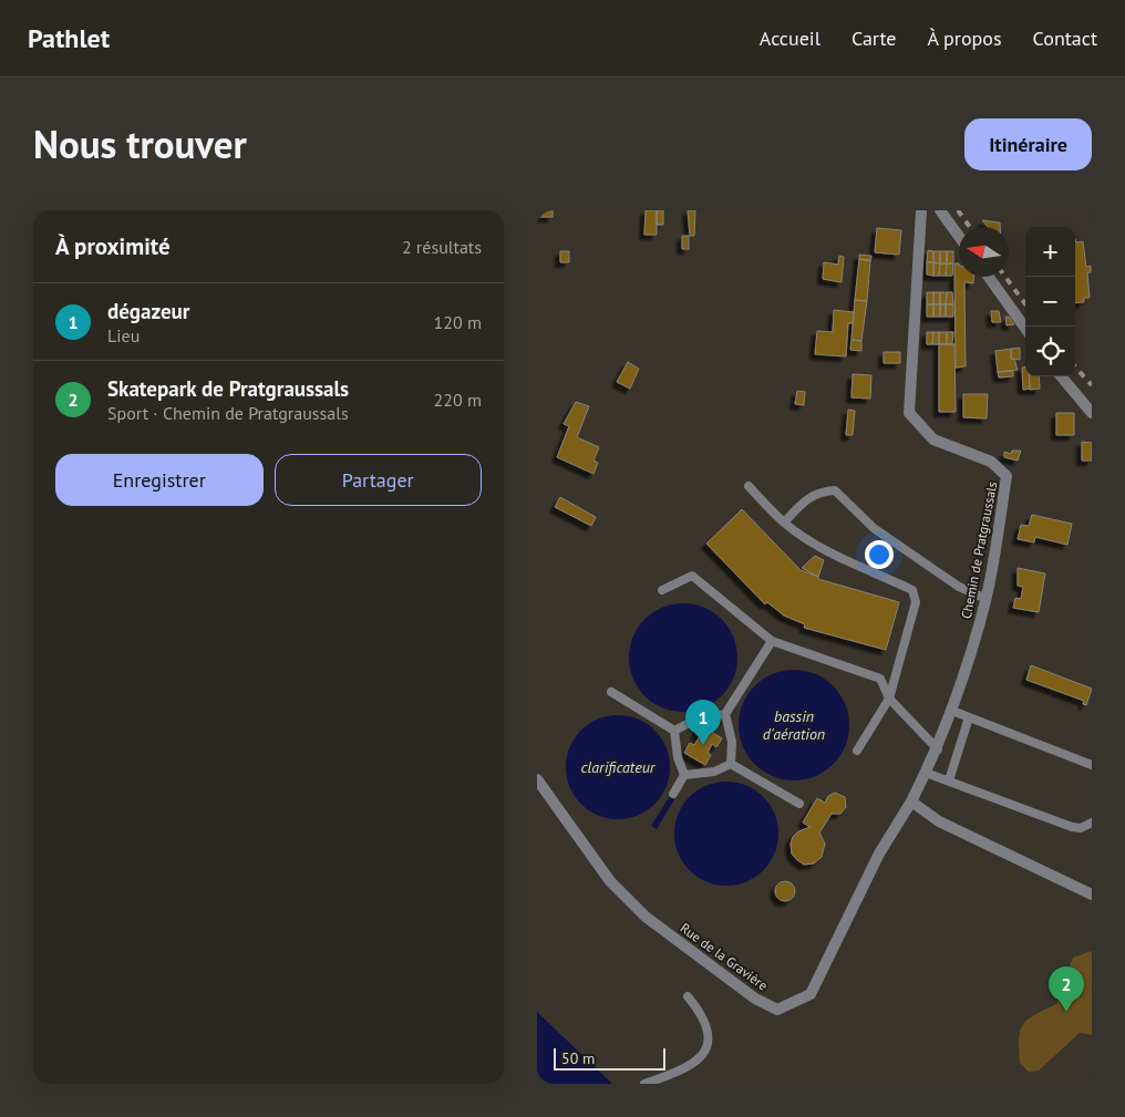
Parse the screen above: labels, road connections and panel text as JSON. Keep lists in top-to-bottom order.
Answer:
{
  "streets": {
    "street": ["Chemin de Pratgraussals", "Rue de la Gravière"]
  },
  "crossings": [
    ["Chemin de Pratgraussals", "Rue de la Gravière"]
  ],
  "water": ["bassin d'aération", "clarificateur"],
  "scale_bar": "50 m",
  "north": "left",
  "page": {
    "header": "Pathlet",
    "nav": [
      "Accueil",
      "Carte",
      "À propos",
      "Contact"
    ],
    "title": "Nous trouver",
    "buttons": [
      "Itinéraire",
      ["Enregistrer", "Partager"]
    ],
    "heading": ["À proximité", "2 résultats"],
    "map_buttons": ["+", "−"],
    "list": [
      {
        "mark": "1",
        "name": "dégazeur",
        "note": "Lieu",
        "value": "120 m"
      },
      {
        "mark": "2",
        "name": "Skatepark de Pratgraussals",
        "note": "Sport · Chemin de Pratgraussals",
        "value": "220 m"
      }
    ],
    "pins": ["1", "2"],
    "scale": "50 m"
  }
}
